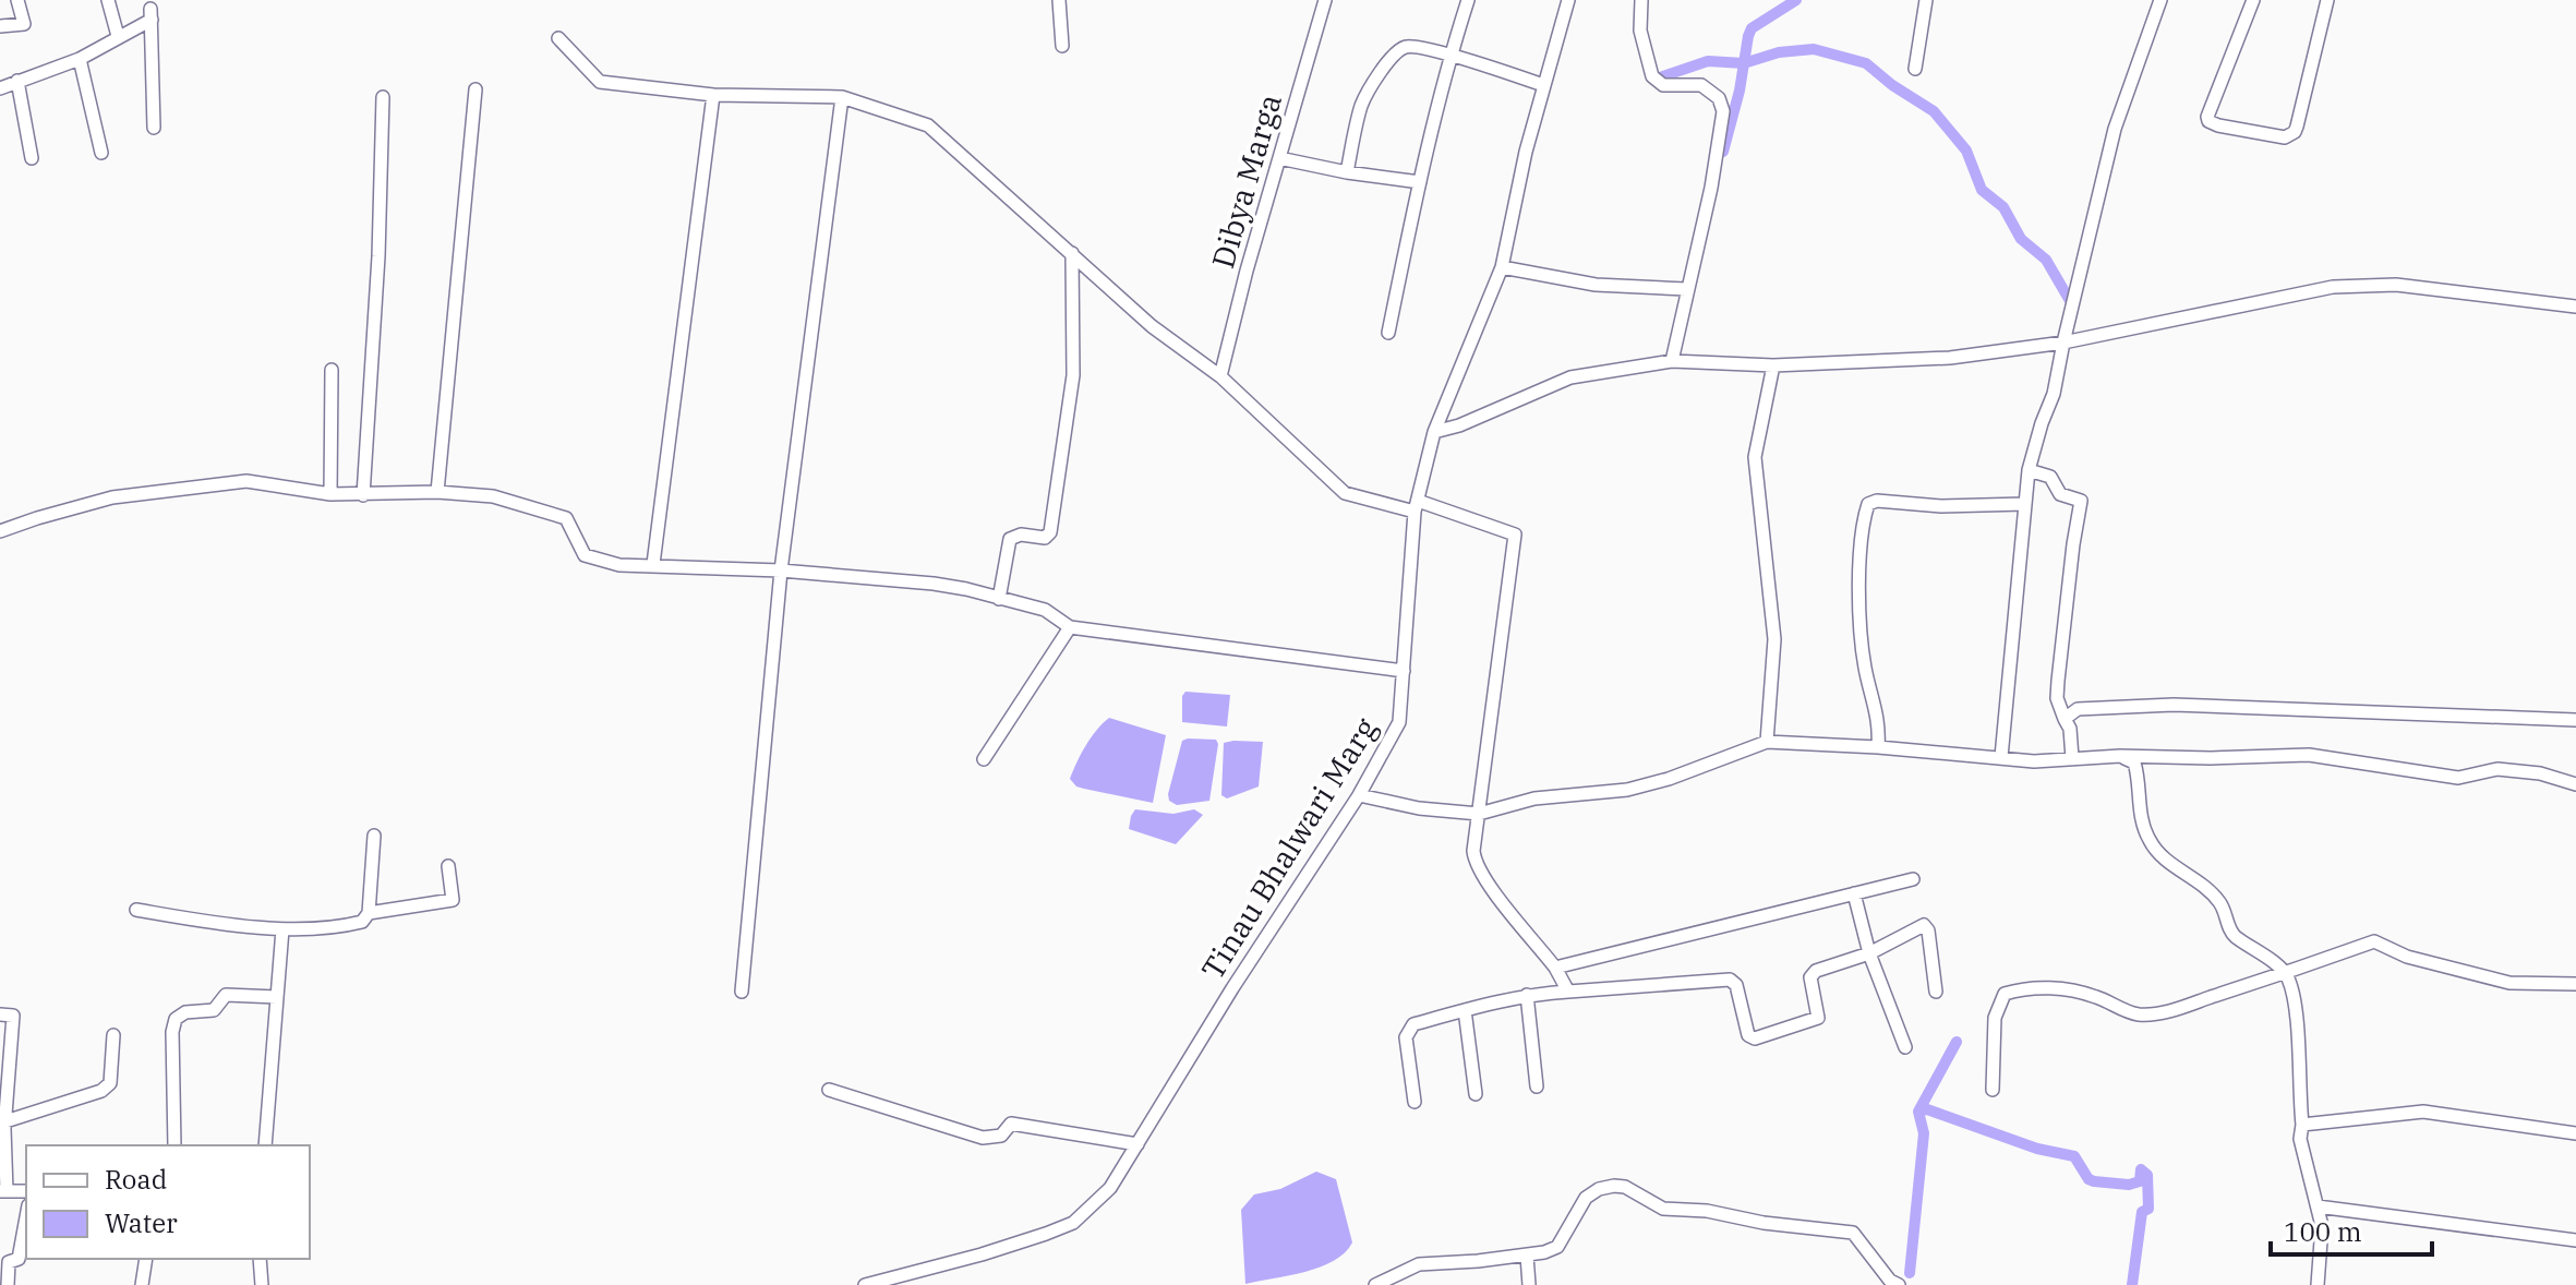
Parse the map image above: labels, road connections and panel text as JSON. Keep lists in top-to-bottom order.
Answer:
{
  "streets": {
    "street": ["Dibya Marga", "Tinau Bhalwari Marg"]
  },
  "legend": ["Road", "Water"],
  "scale_bar": "100 m"
}
